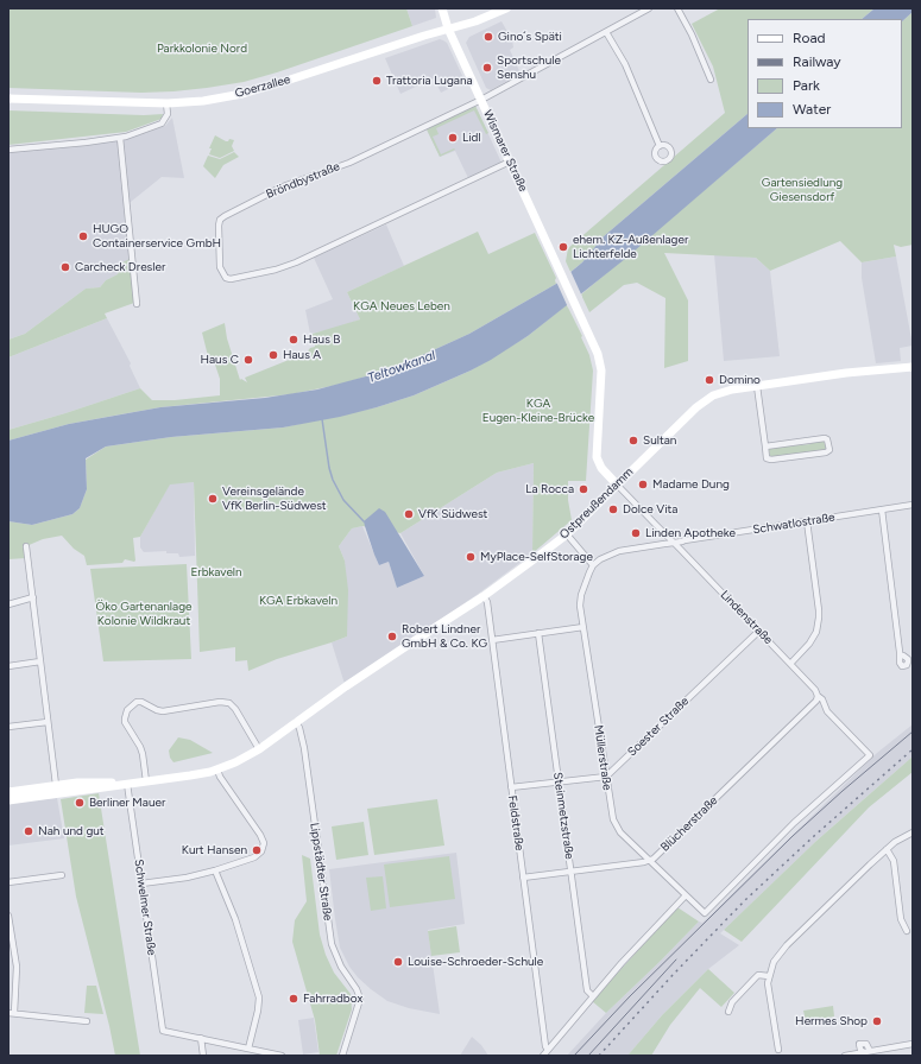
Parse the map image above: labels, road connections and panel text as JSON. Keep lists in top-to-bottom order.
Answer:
{
  "streets": {
    "main road": ["Goerzallee", "Wismarer Straße", "Ostpreußendamm"],
    "street": [
      "Bröndbystraße",
      "Schwatlostraße",
      "Lindenstraße",
      "Soester Straße",
      "Müllerstraße",
      "Steinmetzstraße",
      "Feldstraße",
      "Blücherstraße",
      "Lippstädter Straße",
      "Schwelmer Straße"
    ]
  },
  "crossings": [
    ["Goerzallee", "Wismarer Straße"],
    ["Wismarer Straße", "Bröndbystraße"],
    ["Wismarer Straße", "Ostpreußendamm"],
    ["Wismarer Straße", "Lindenstraße"],
    ["Ostpreußendamm", "Lindenstraße"],
    ["Ostpreußendamm", "Feldstraße"],
    ["Ostpreußendamm", "Lippstädter Straße"],
    ["Ostpreußendamm", "Schwelmer Straße"],
    ["Schwatlostraße", "Lindenstraße"],
    ["Lindenstraße", "Soester Straße"],
    ["Lindenstraße", "Müllerstraße"],
    ["Lindenstraße", "Blücherstraße"],
    ["Soester Straße", "Müllerstraße"],
    ["Müllerstraße", "Blücherstraße"],
    ["Steinmetzstraße", "Blücherstraße"],
    ["Feldstraße", "Blücherstraße"]
  ],
  "water": ["Teltowkanal"],
  "parks": [
    "Parkkolonie Nord",
    "Gartensiedlung Giesensdorf",
    "KGA Neues Leben",
    "KGA Eugen-Kleine-Brücke",
    "Erbkaveln",
    "KGA Erbkaveln",
    "Öko Gartenanlage Kolonie Wildkraut"
  ],
  "places": [
    "Gino´s Späti",
    "Sportschule Senshu",
    "Trattoria Lugana",
    "Lidl",
    "HUGO Containerservice GmbH",
    "ehem. KZ-Außenlager Lichterfelde",
    "Carcheck Dresler",
    "Haus B",
    "Haus A",
    "Haus C",
    "Domino",
    "Sultan",
    "Madame Dung",
    "La Rocca",
    "Vereinsgelände VfK Berlin-Südwest",
    "Dolce Vita",
    "VfK Südwest",
    "Linden Apotheke",
    "MyPlace-SelfStorage",
    "Robert Lindner GmbH & Co. KG",
    "Berliner Mauer",
    "Nah und gut",
    "Kurt Hansen",
    "Louise-Schroeder-Schule",
    "Fahrradbox",
    "Hermes Shop"
  ],
  "legend": [
    "Road",
    "Railway",
    "Park",
    "Water"
  ]
}
